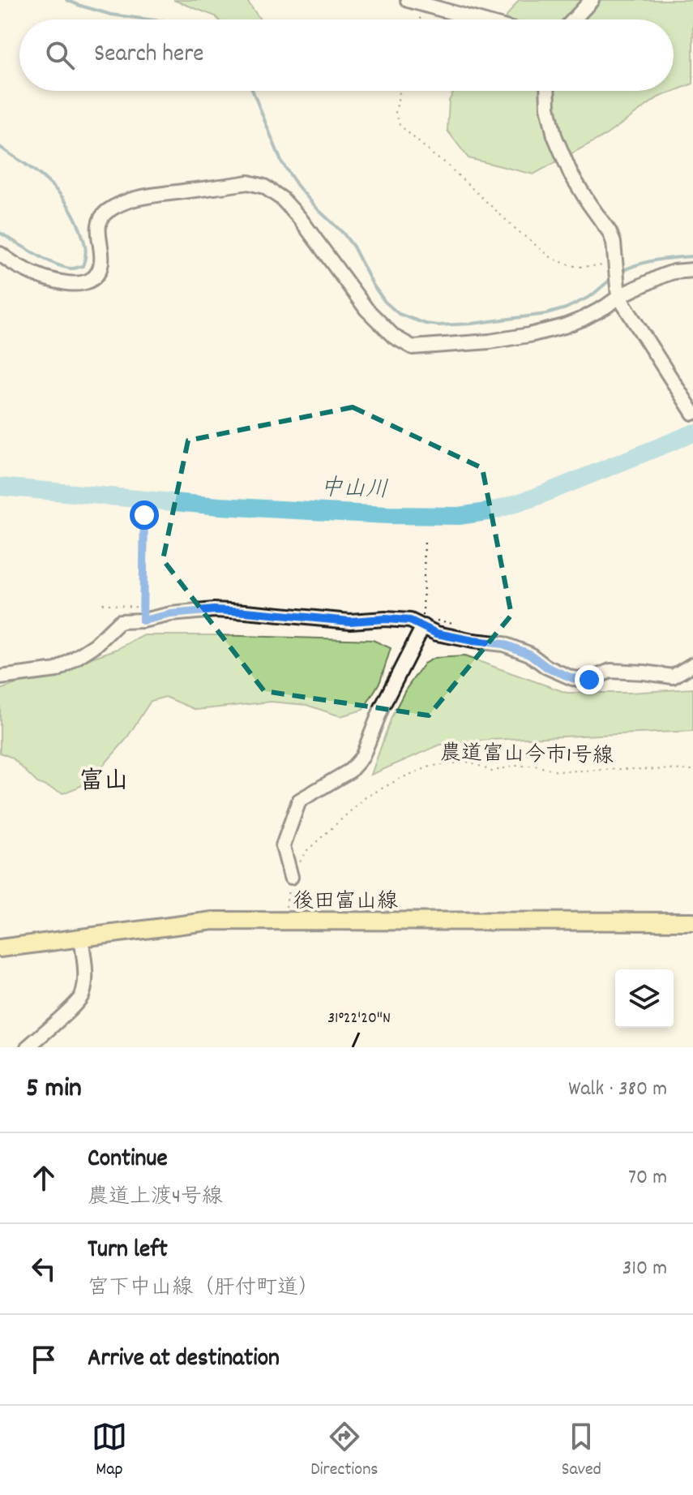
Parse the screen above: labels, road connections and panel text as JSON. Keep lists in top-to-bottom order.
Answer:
{
  "streets": {
    "main road": ["後田富山線"],
    "path": ["農道富山今市1号線"]
  },
  "crossings": [
    ["農道富山今市1号線", "後田富山線"]
  ],
  "districts": ["富山"],
  "water": ["中山川"],
  "page": {
    "search": "Search here",
    "heading": ["5 min", "Walk · 380 m"],
    "list": [
      ["Continue", "農道上渡4号線", "70 m"],
      ["Turn left", "宮下中山線（肝付町道）", "310 m"],
      "Arrive at destination"
    ],
    "nav": ["Map", "Directions", "Saved"]
  },
  "coordinates": ["31°22'20\"N"]
}
